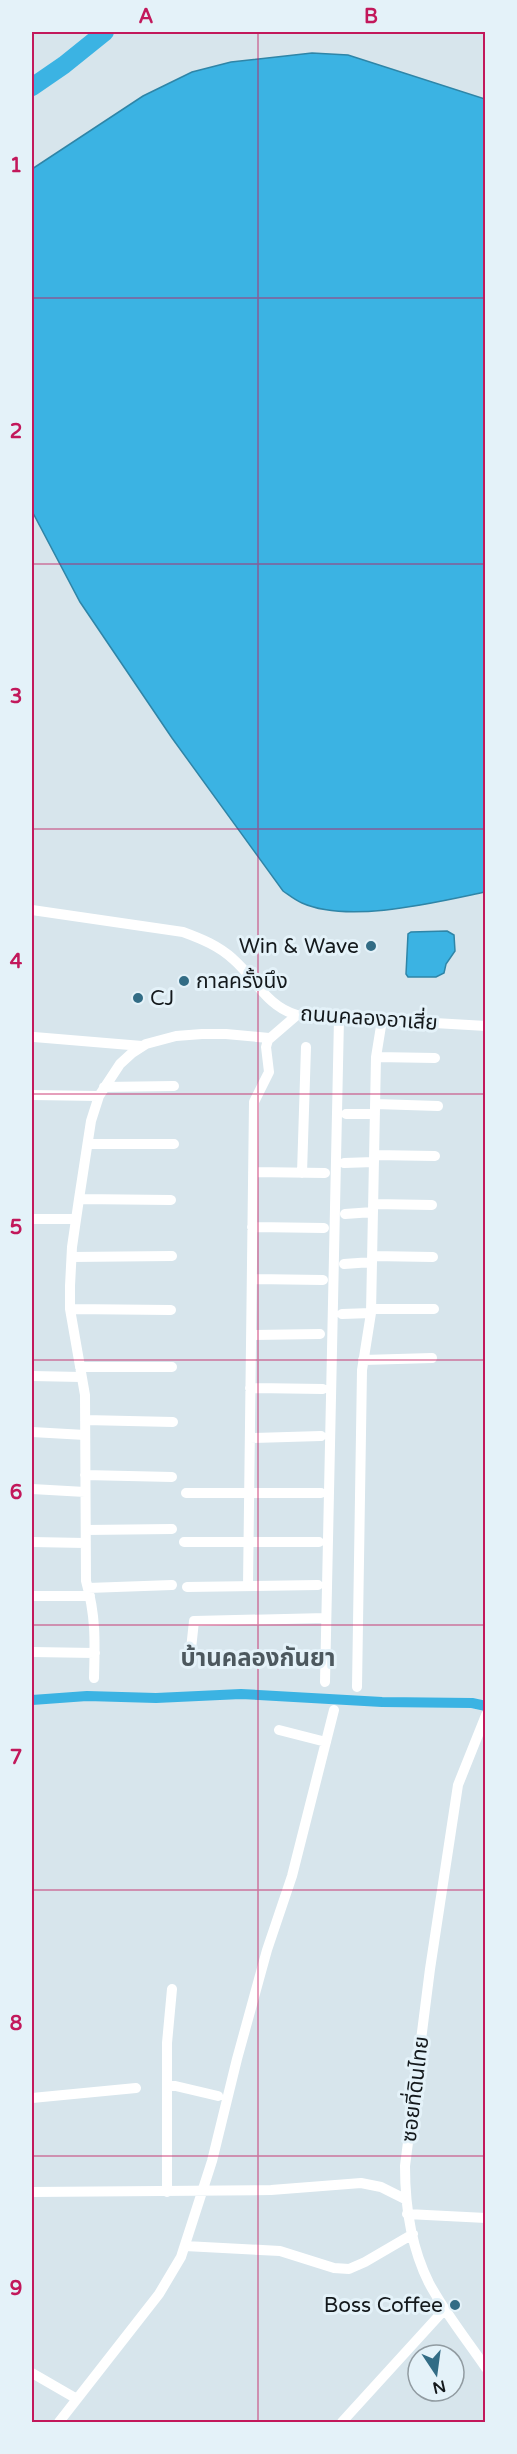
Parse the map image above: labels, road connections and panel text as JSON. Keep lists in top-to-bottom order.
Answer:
{
  "streets": {
    "street": ["ถนนคลองอาเสี่ย", "ซอยที่ดินไทย"]
  },
  "districts": ["บ้านคลองกันยา"],
  "places": [
    "Win & Wave",
    "กาลครั้งนึง",
    "CJ",
    "Boss Coffee"
  ],
  "north": "bottom",
  "grid": {
    "columns": ["A", "B"],
    "rows": [
      "1",
      "2",
      "3",
      "4",
      "5",
      "6",
      "7",
      "8",
      "9"
    ]
  }
}
